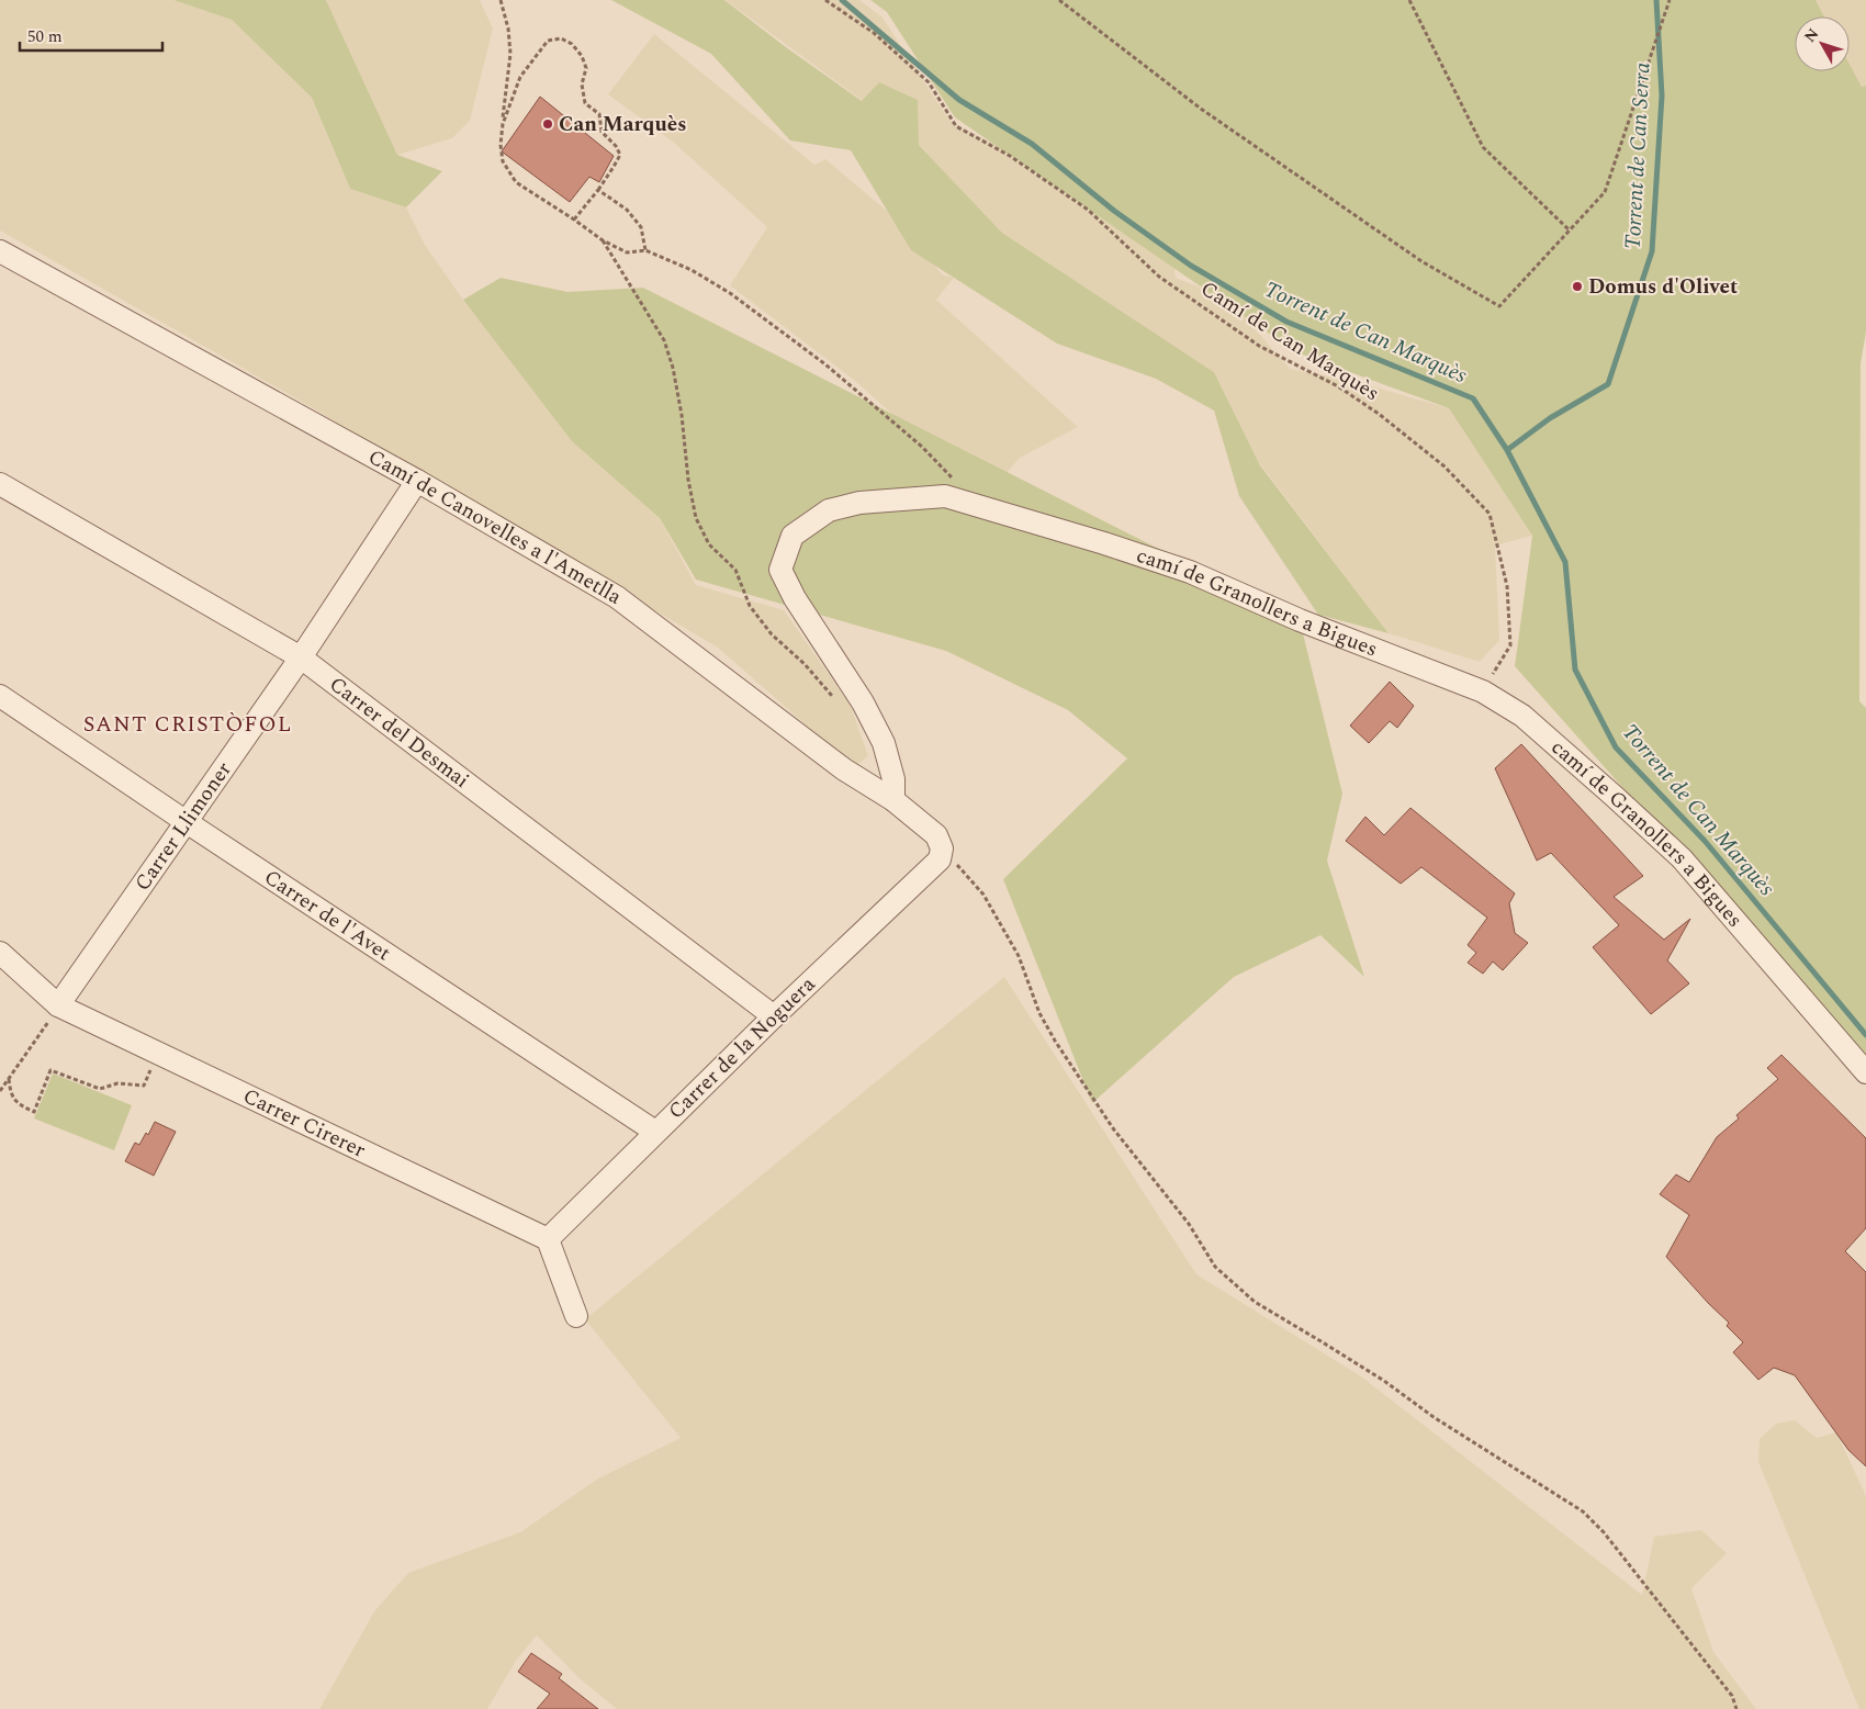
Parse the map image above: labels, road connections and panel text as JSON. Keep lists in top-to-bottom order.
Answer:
{
  "streets": {
    "street": [
      "Camí de Canovelles a l'Ametlla",
      "camí de Granollers a Bigues",
      "Carrer del Desmai",
      "Carrer Llimoner",
      "Carrer de l'Avet",
      "Carrer de la Noguera",
      "Carrer Cirerer"
    ],
    "path": ["Camí de Can Marquès"]
  },
  "crossings": [
    ["Camí de Can Marquès", "camí de Granollers a Bigues"],
    ["Camí de Canovelles a l'Ametlla", "camí de Granollers a Bigues"],
    ["Camí de Canovelles a l'Ametlla", "Carrer Llimoner"],
    ["Camí de Canovelles a l'Ametlla", "Carrer de la Noguera"],
    ["Carrer del Desmai", "Carrer Llimoner"],
    ["Carrer del Desmai", "Carrer de la Noguera"],
    ["Carrer Llimoner", "Carrer de l'Avet"],
    ["Carrer Llimoner", "Carrer Cirerer"],
    ["Carrer de l'Avet", "Carrer de la Noguera"],
    ["Carrer de la Noguera", "Carrer Cirerer"]
  ],
  "districts": ["SANT CRISTÒFOL"],
  "water": ["Torrent de Can Serra", "Torrent de Can Marquès"],
  "places": ["Can Marquès", "Domus d'Olivet"],
  "scale_bar": "50 m",
  "north": "top left"
}
